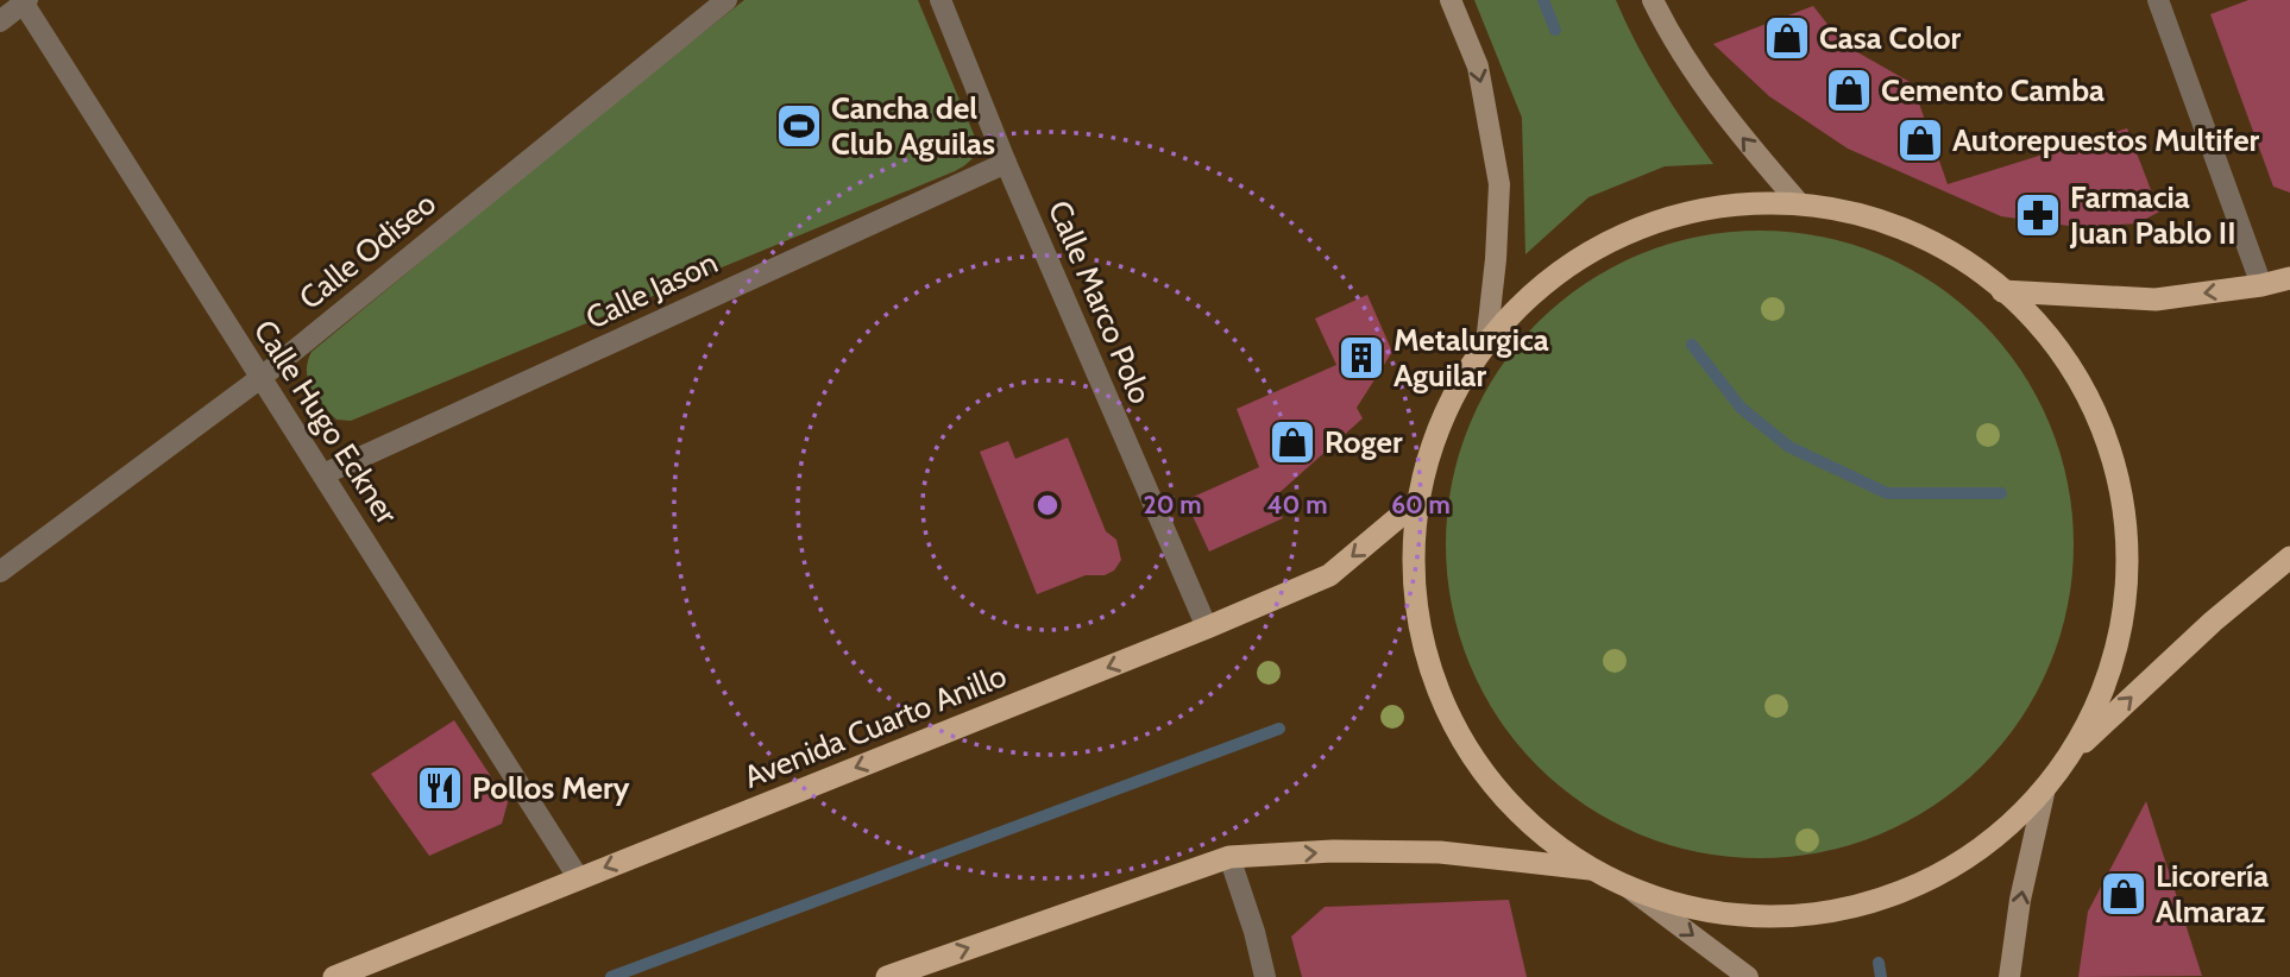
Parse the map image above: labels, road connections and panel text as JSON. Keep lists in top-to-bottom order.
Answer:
{
  "streets": {
    "highway": ["Avenida Cuarto Anillo"],
    "street": [
      "Calle Odiseo",
      "Calle Jason",
      "Calle Marco Polo",
      "Calle Hugo Eckner"
    ]
  },
  "crossings": [
    ["Calle Odiseo", "Calle Hugo Eckner"],
    ["Calle Jason", "Calle Marco Polo"],
    ["Calle Jason", "Calle Hugo Eckner"],
    ["Calle Marco Polo", "Avenida Cuarto Anillo"],
    ["Calle Hugo Eckner", "Avenida Cuarto Anillo"]
  ],
  "one_way": ["Avenida Cuarto Anillo"],
  "places": {
    "shop": [
      "Casa Color",
      "Cemento Camba",
      "Autorepuestos Multifer",
      "Roger",
      "Licorería Almaraz"
    ],
    "sports": ["Cancha del Club Aguilas"],
    "pharmacy": ["Farmacia Juan Pablo II"],
    "building": ["Metalurgica Aguilar"],
    "restaurant": ["Pollos Mery"]
  },
  "rings": ["20 m", "40 m", "60 m"]
}
